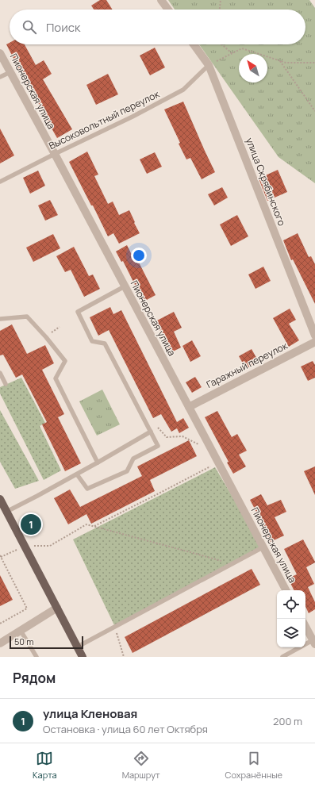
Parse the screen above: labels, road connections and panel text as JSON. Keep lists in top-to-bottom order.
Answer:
{
  "streets": {
    "street": ["Пионерская улица", "улица Скрябинского", "Гаражный переулок"],
    "lane": ["Высоковольтный переулок"]
  },
  "crossings": [
    ["Пионерская улица", "Высоковольтный переулок"],
    ["Пионерская улица", "Гаражный переулок"],
    ["Высоковольтный переулок", "улица Скрябинского"]
  ],
  "scale_bar": "50 m",
  "north": "top left",
  "page": {
    "search": "Поиск",
    "pins": "1",
    "scale": "50 m",
    "heading": "Рядом",
    "list": [
      {
        "mark": "1",
        "name": "улица Кленовая",
        "note": "Остановка · улица 60 лет Октября",
        "value": "200 m"
      }
    ],
    "nav": ["Карта", "Маршрут", "Сохранённые"]
  }
}
